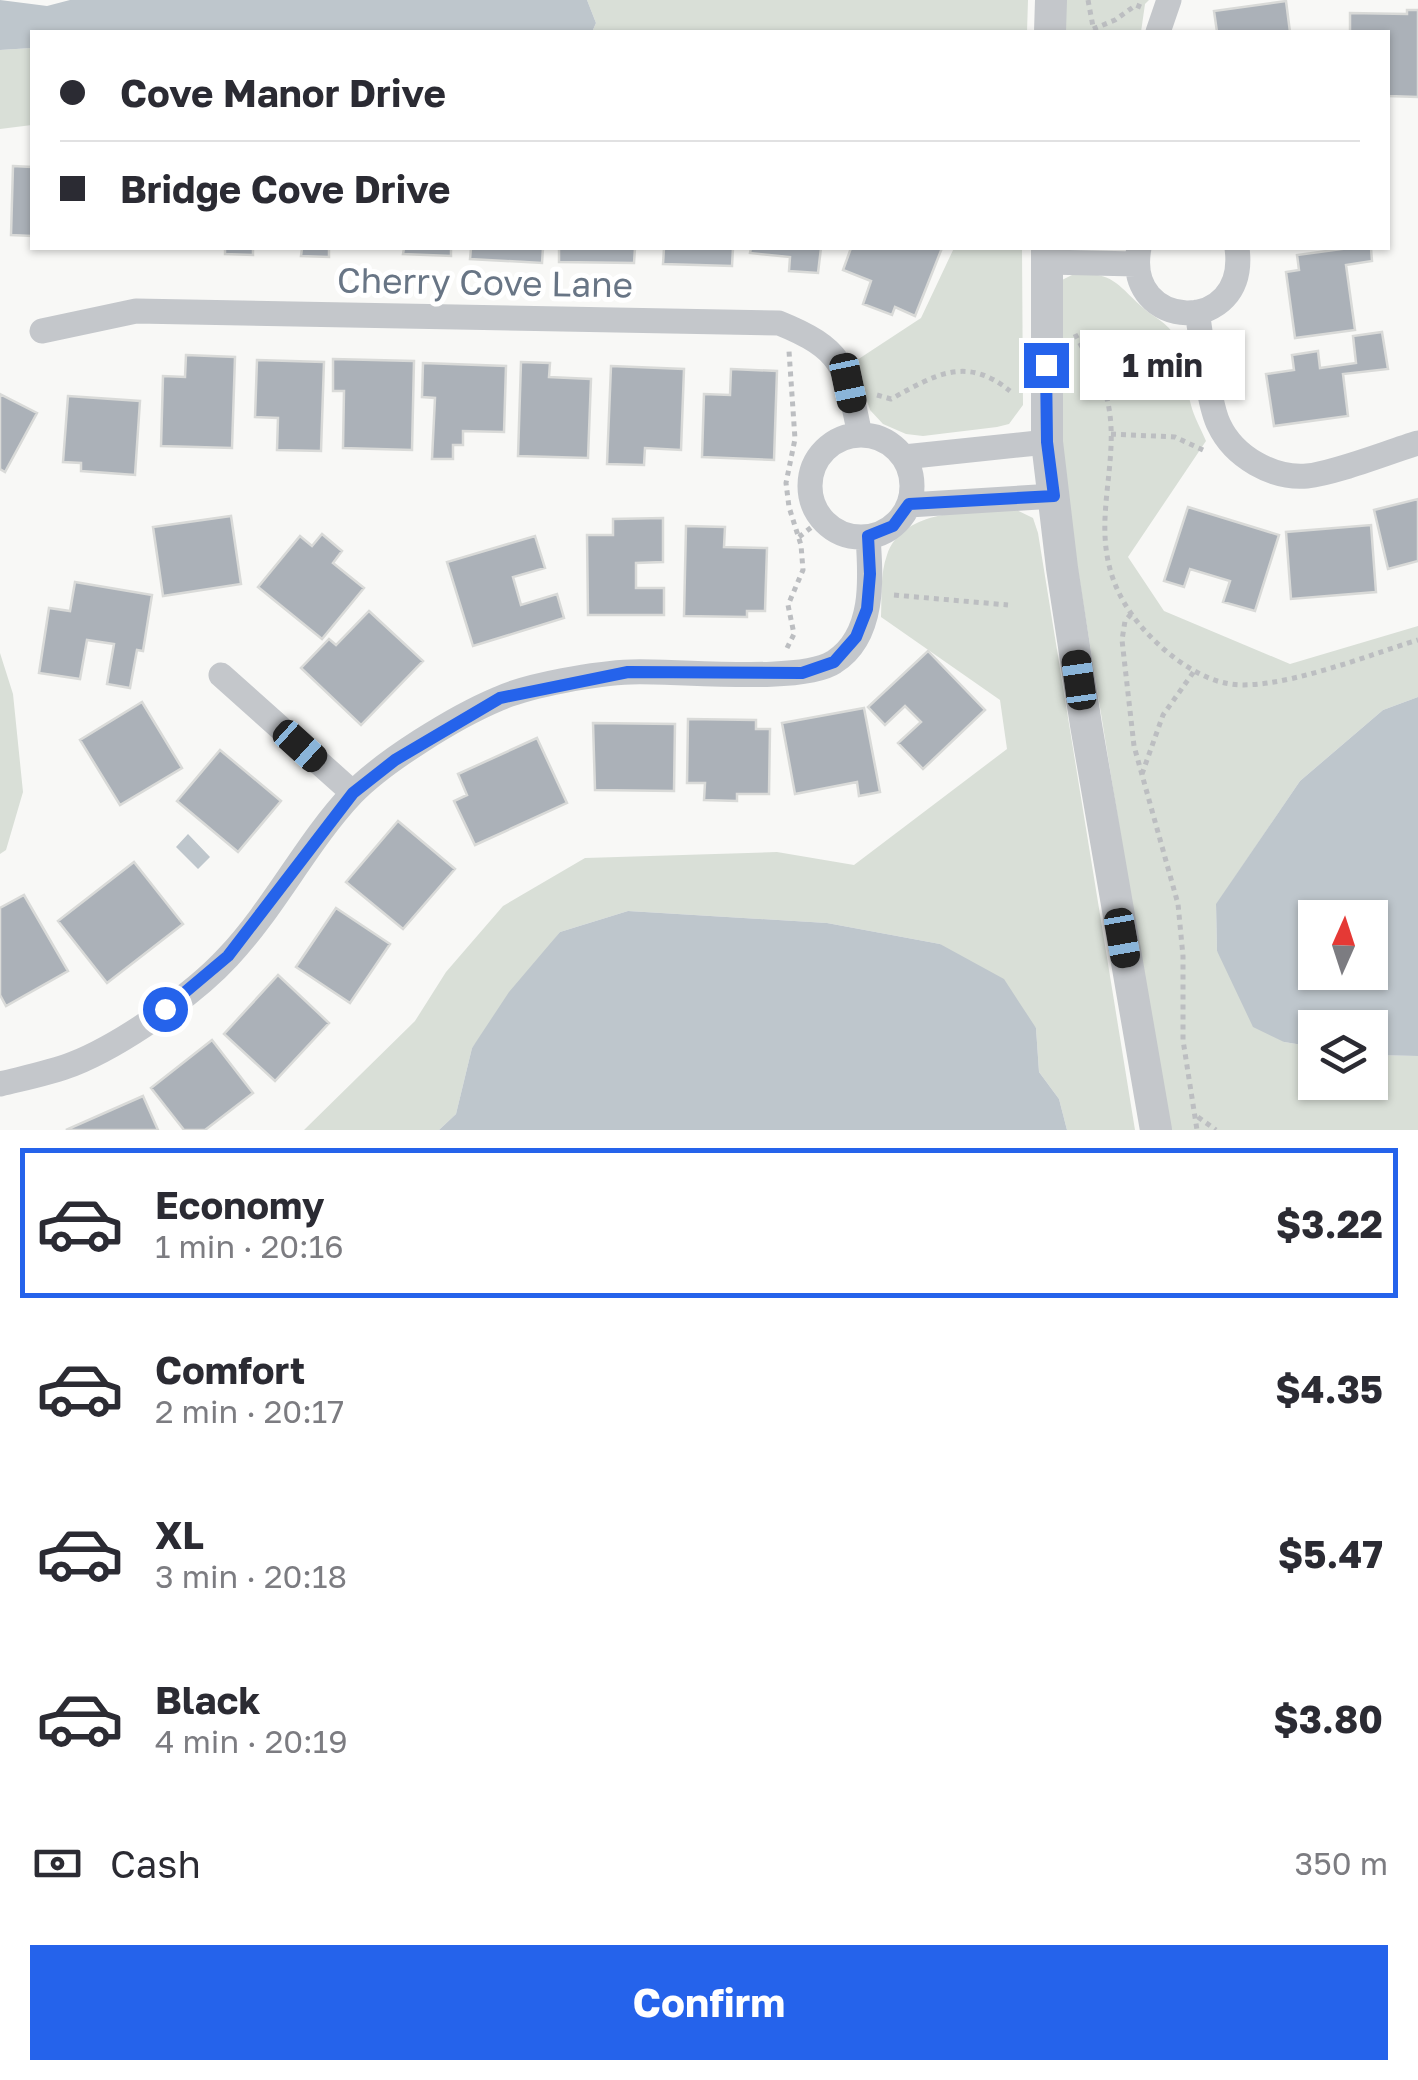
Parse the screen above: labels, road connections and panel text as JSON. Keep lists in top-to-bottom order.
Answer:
{
  "streets": {
    "street": ["Cherry Cove Lane"]
  },
  "north": "top",
  "page": {
    "banner": ["Cove Manor Drive", "Bridge Cove Drive"],
    "bubble": "1 min",
    "list": [
      {
        "name": "Economy",
        "note": "1 min · 20:16",
        "value": "$3.22"
      },
      {
        "name": "Comfort",
        "note": "2 min · 20:17",
        "value": "$4.35"
      },
      {
        "name": "XL",
        "note": "3 min · 20:18",
        "value": "$5.47"
      },
      {
        "name": "Black",
        "note": "4 min · 20:19",
        "value": "$3.80"
      }
    ],
    "pay": ["Cash", "350 m"],
    "buttons": "Confirm"
  }
}
